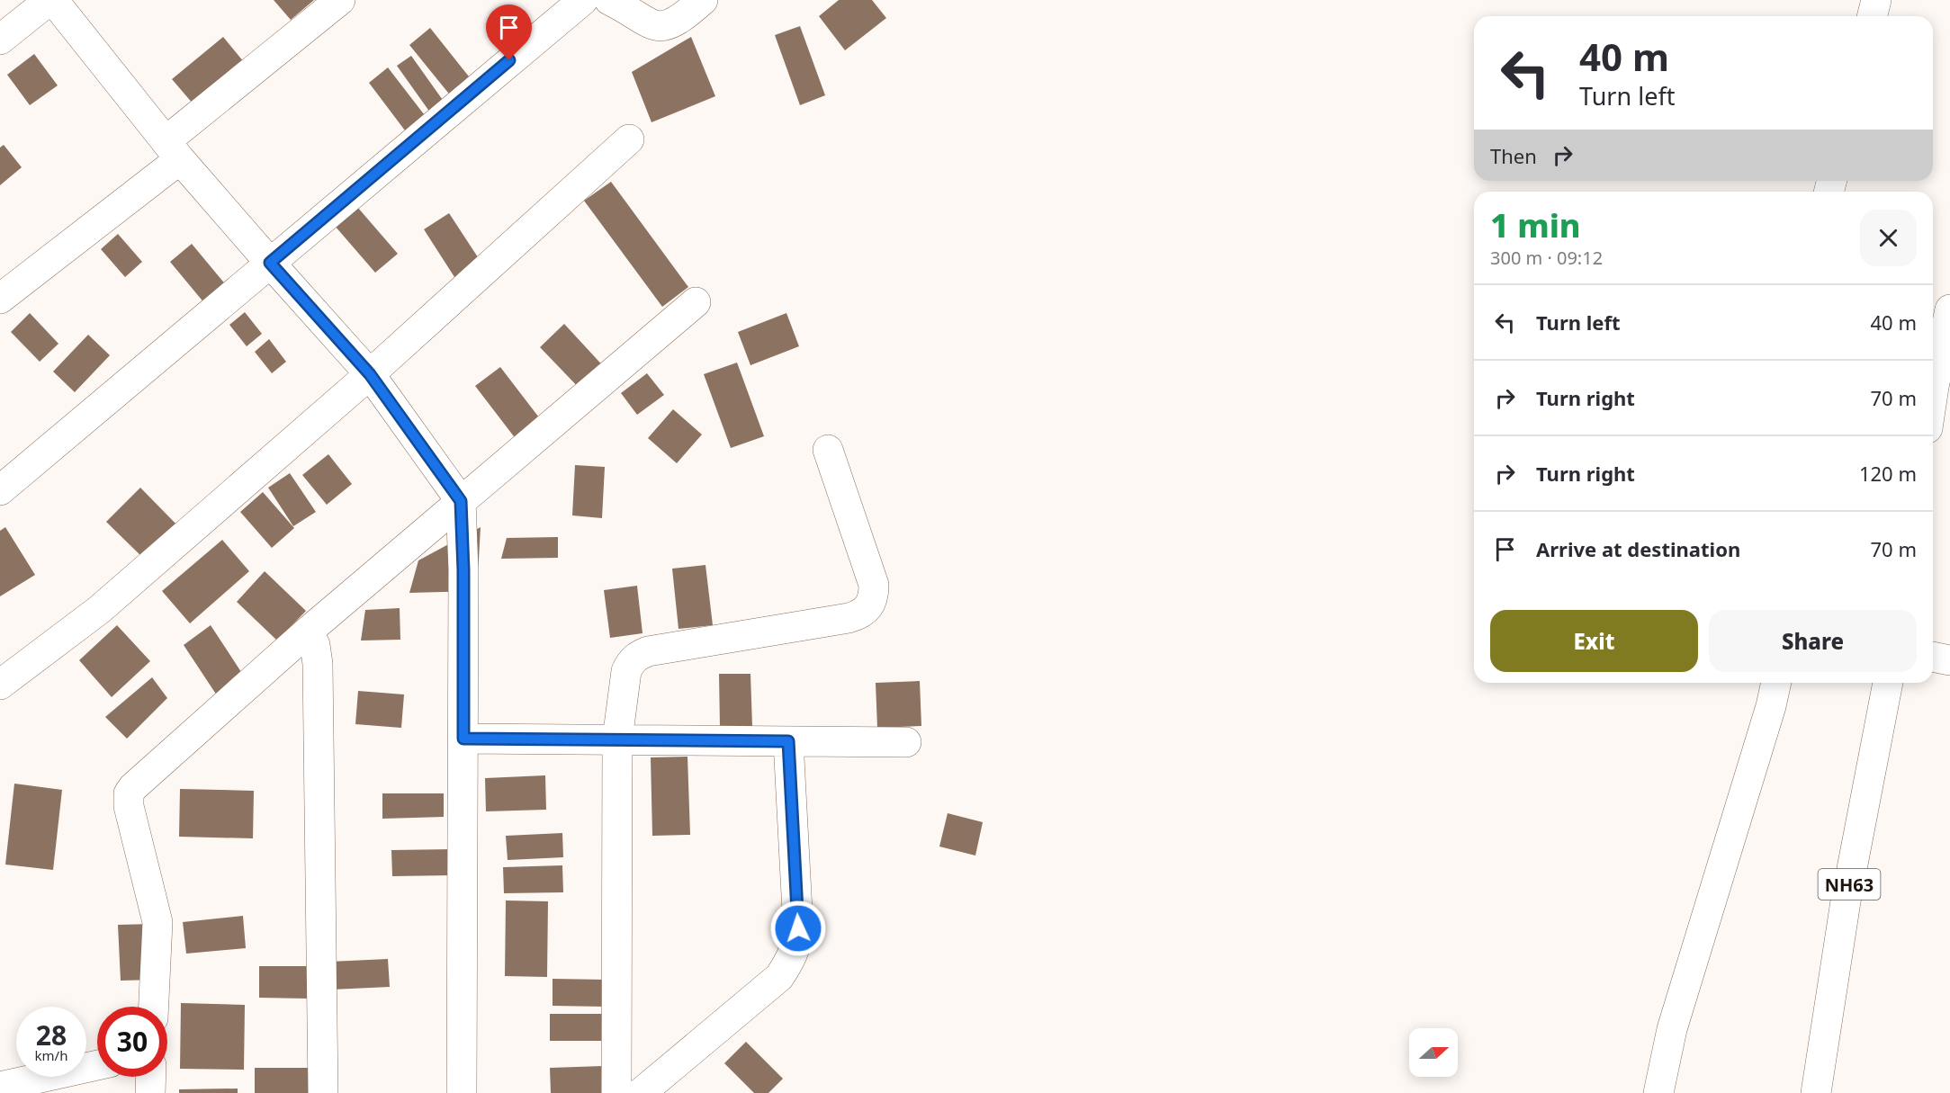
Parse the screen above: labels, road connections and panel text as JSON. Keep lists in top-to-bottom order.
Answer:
{
  "streets": {
    "main road": ["NH63"]
  },
  "north": "right",
  "page": {
    "turn": ["40 m", "Turn left"],
    "then": "Then",
    "heading": ["1 min", "300 m · 09:12"],
    "list": [
      {
        "name": "Turn left",
        "value": "40 m"
      },
      {
        "name": "Turn right",
        "value": "70 m"
      },
      {
        "name": "Turn right",
        "value": "120 m"
      },
      {
        "name": "Arrive at destination",
        "value": "70 m"
      }
    ],
    "buttons": ["Exit", "Share"],
    "speed": "28 km/h",
    "limit": "30"
  }
}
